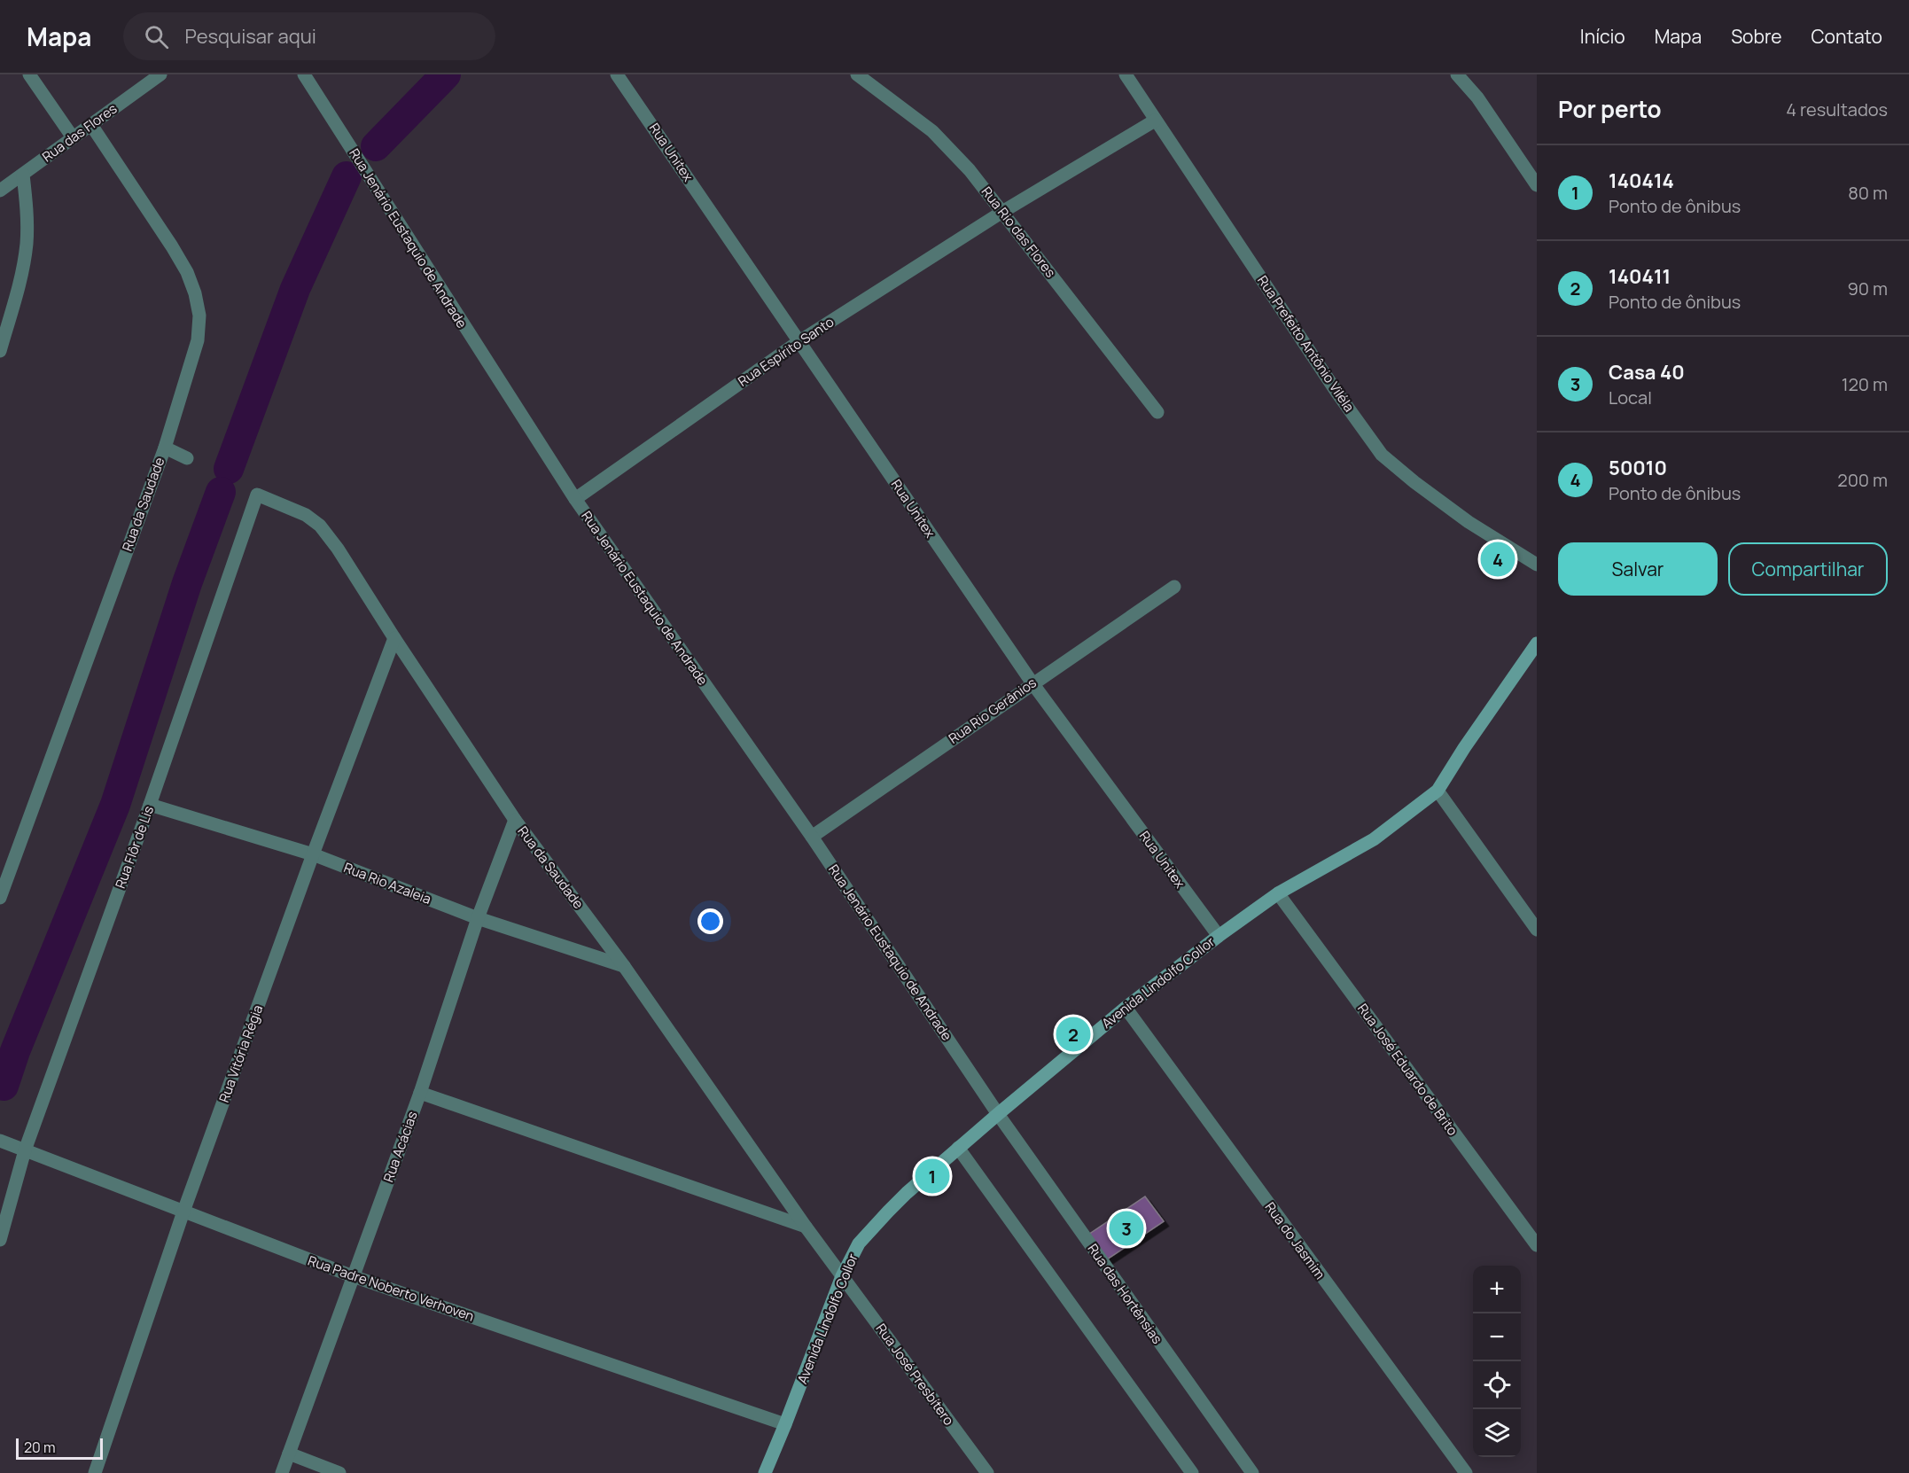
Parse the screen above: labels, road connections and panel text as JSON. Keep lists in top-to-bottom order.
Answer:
{
  "streets": {
    "main road": ["Avenida Lindolfo Collor"],
    "street": [
      "Rua das Flores",
      "Rua Unitex",
      "Rua Rio das Flores",
      "Rua Jenário Eustaquio de Andrade",
      "Rua Prefeito Antônio Viléla",
      "Rua Espírito Santo",
      "Rua da Saudade",
      "Rua Rio Gerânios",
      "Rua Flôr de Lis",
      "Rua Rio Azaleia",
      "Rua Vitória Régia",
      "Rua José Eduardo de Brito",
      "Rua Acácias",
      "Rua do Jasmim",
      "Rua Padre Noberto Verhoven",
      "Rua das Hortênsias",
      "Rua José Presbítero"
    ]
  },
  "crossings": [
    ["Rua das Flores", "Rua da Saudade"],
    ["Rua Unitex", "Rua Espírito Santo"],
    ["Rua Unitex", "Rua Rio Gerânios"],
    ["Rua Unitex", "Avenida Lindolfo Collor"],
    ["Rua Rio das Flores", "Rua Espírito Santo"],
    ["Rua Jenário Eustaquio de Andrade", "Rua Espírito Santo"],
    ["Rua Jenário Eustaquio de Andrade", "Rua Rio Gerânios"],
    ["Rua Jenário Eustaquio de Andrade", "Avenida Lindolfo Collor"],
    ["Rua Jenário Eustaquio de Andrade", "Rua das Hortênsias"],
    ["Rua Prefeito Antônio Viléla", "Rua Espírito Santo"],
    ["Rua da Saudade", "Rua Flôr de Lis"],
    ["Rua da Saudade", "Rua Rio Azaleia"],
    ["Rua da Saudade", "Avenida Lindolfo Collor"],
    ["Rua da Saudade", "Rua Vitória Régia"],
    ["Rua da Saudade", "Rua Acácias"],
    ["Rua da Saudade", "Rua José Presbítero"],
    ["Rua Flôr de Lis", "Rua Rio Azaleia"],
    ["Rua Flôr de Lis", "Rua Padre Noberto Verhoven"],
    ["Rua Rio Azaleia", "Rua Vitória Régia"],
    ["Rua Rio Azaleia", "Rua Acácias"],
    ["Avenida Lindolfo Collor", "Rua José Eduardo de Brito"],
    ["Avenida Lindolfo Collor", "Rua do Jasmim"],
    ["Avenida Lindolfo Collor", "Rua Padre Noberto Verhoven"],
    ["Avenida Lindolfo Collor", "Rua das Hortênsias"],
    ["Avenida Lindolfo Collor", "Rua José Presbítero"],
    ["Rua Vitória Régia", "Rua Padre Noberto Verhoven"],
    ["Rua Acácias", "Rua Padre Noberto Verhoven"]
  ],
  "scale_bar": "20 m",
  "page": {
    "header": "Mapa",
    "search": "Pesquisar aqui",
    "nav": [
      "Início",
      "Mapa",
      "Sobre",
      "Contato"
    ],
    "heading": ["Por perto", "4 resultados"],
    "list": [
      {
        "mark": "1",
        "name": "140414",
        "note": "Ponto de ônibus",
        "value": "80 m"
      },
      {
        "mark": "2",
        "name": "140411",
        "note": "Ponto de ônibus",
        "value": "90 m"
      },
      {
        "mark": "3",
        "name": "Casa 40",
        "note": "Local",
        "value": "120 m"
      },
      {
        "mark": "4",
        "name": "50010",
        "note": "Ponto de ônibus",
        "value": "200 m"
      }
    ],
    "buttons": ["Salvar", "Compartilhar"],
    "pins": [
      "4",
      "2",
      "1",
      "3"
    ],
    "map_buttons": ["+", "−"],
    "scale": "20 m"
  }
}
